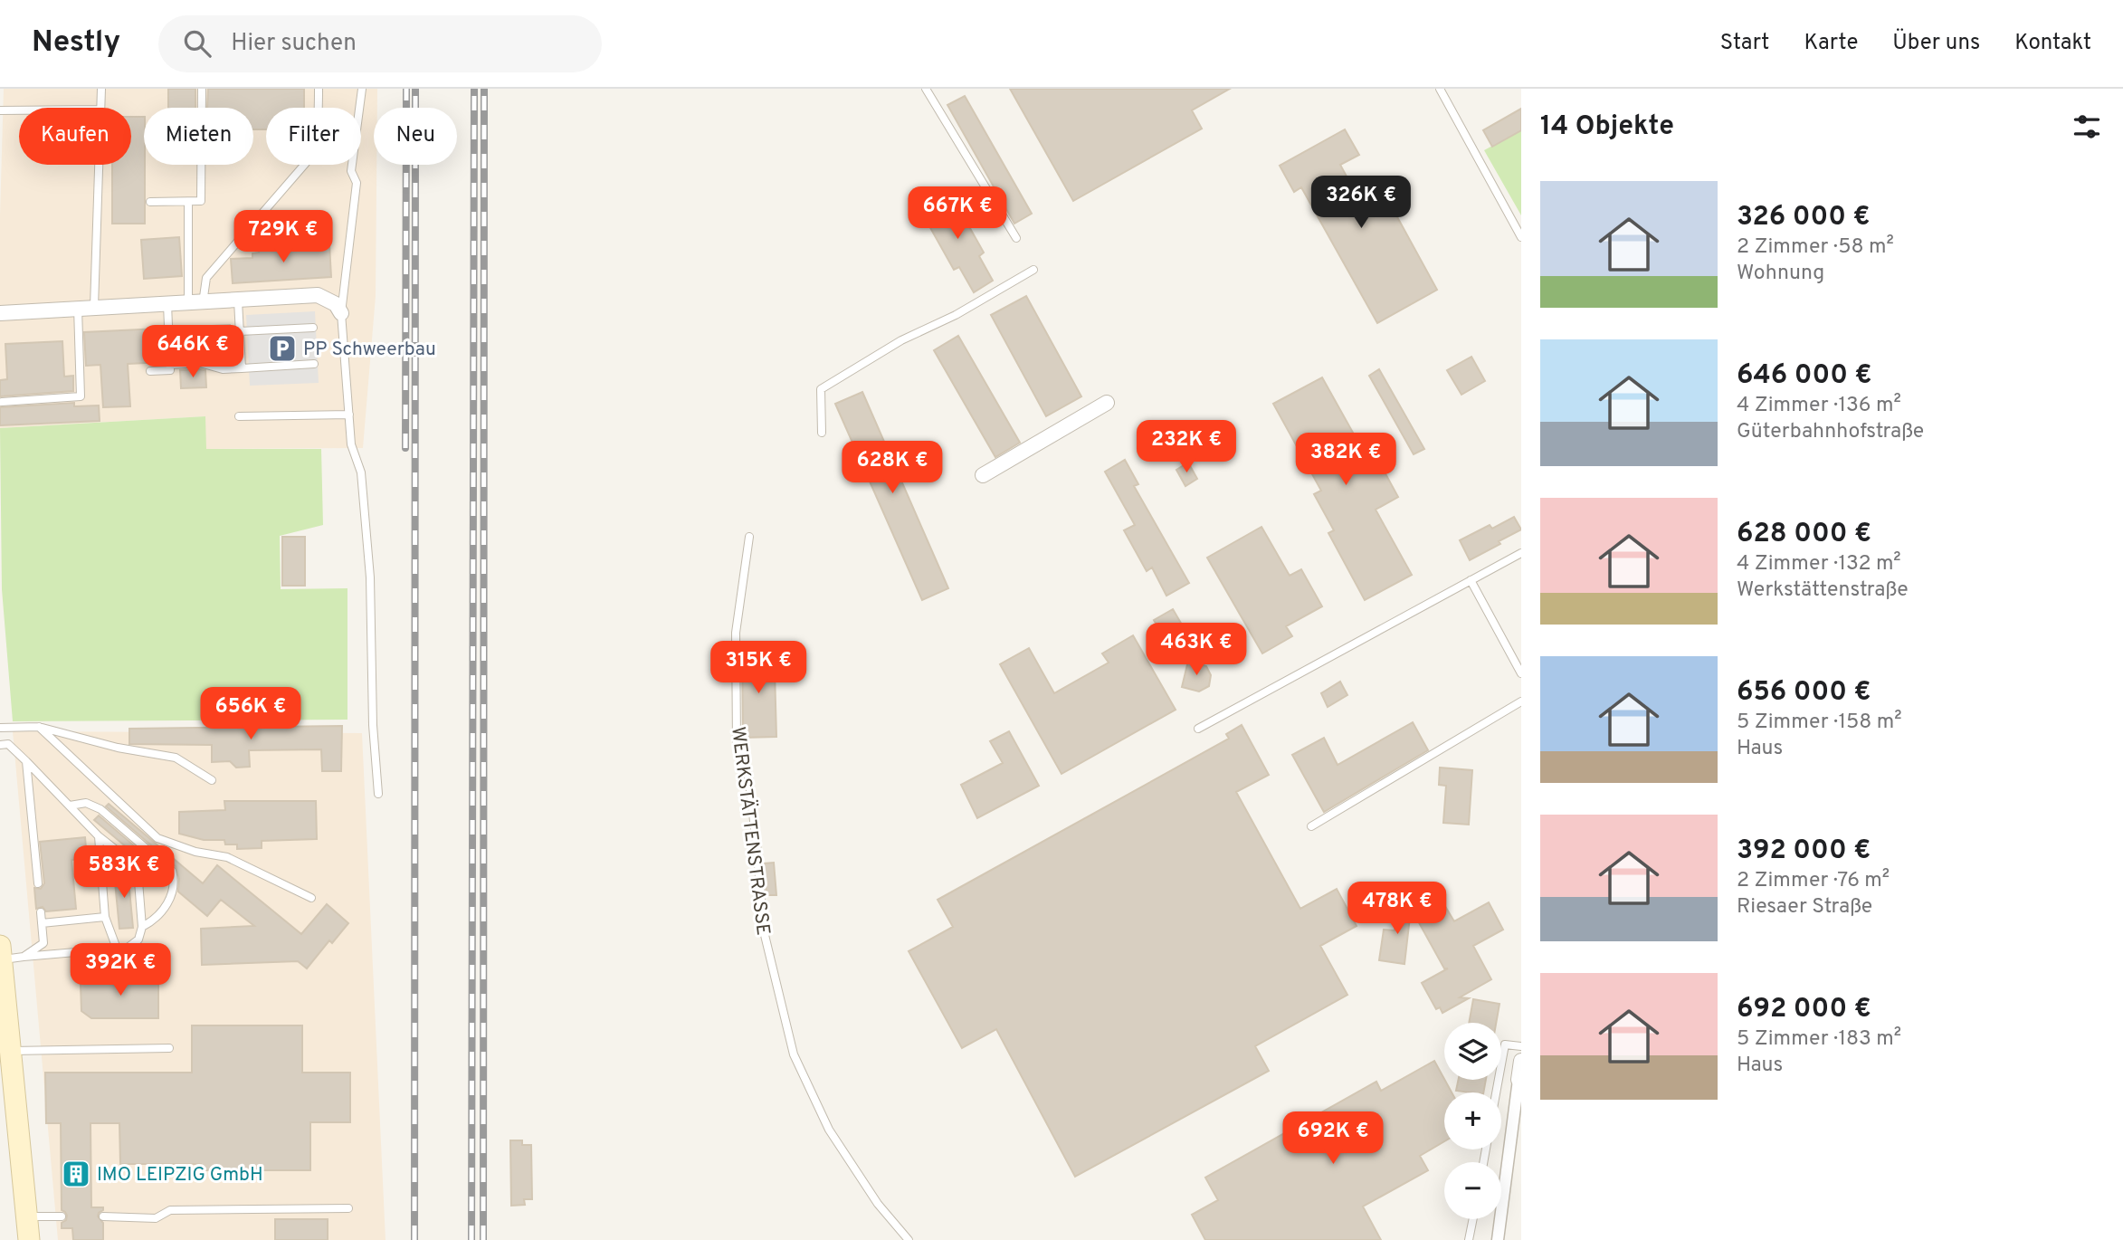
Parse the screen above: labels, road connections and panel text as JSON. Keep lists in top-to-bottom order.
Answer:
{
  "streets": {
    "lane": ["WERKSTÄTTENSTRASSE"]
  },
  "places": {
    "parking": ["PP Schweerbau"],
    "building": ["IMO LEIPZIG GmbH"]
  },
  "page": {
    "header": "Nestly",
    "search": "Hier suchen",
    "nav": [
      "Start",
      "Karte",
      "Über uns",
      "Kontakt"
    ],
    "heading": "14 Objekte",
    "chip": [
      "Kaufen",
      "Mieten",
      "Filter",
      "Neu"
    ],
    "list": [
      {
        "name": "326 000 €",
        "note": "2 Zimmer · 58 m² · Wohnung"
      },
      {
        "name": "646 000 €",
        "note": "4 Zimmer · 136 m² · Güterbahnhofstraße"
      },
      {
        "name": "628 000 €",
        "note": "4 Zimmer · 132 m² · Werkstättenstraße"
      },
      {
        "name": "656 000 €",
        "note": "5 Zimmer · 158 m² · Haus"
      },
      {
        "name": "392 000 €",
        "note": "2 Zimmer · 76 m² · Riesaer Straße"
      },
      {
        "name": "692 000 €",
        "note": "5 Zimmer · 183 m² · Haus"
      }
    ],
    "price": [
      "326K €",
      "667K €",
      "729K €",
      "646K €",
      "232K €",
      "382K €",
      "628K €",
      "463K €",
      "315K €",
      "656K €",
      "583K €",
      "478K €",
      "392K €",
      "692K €"
    ],
    "map_buttons": ["+", "−"]
  }
}
